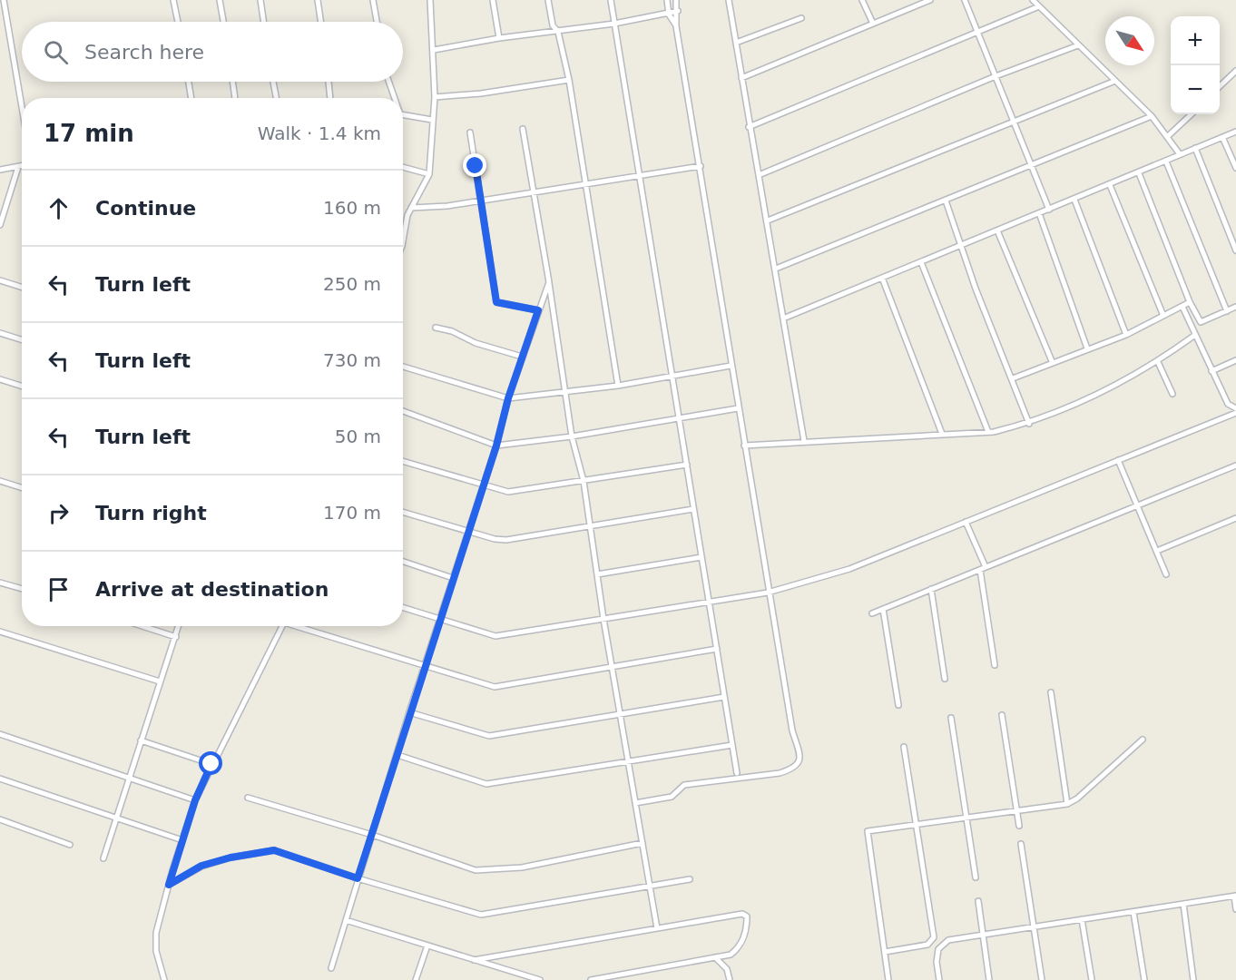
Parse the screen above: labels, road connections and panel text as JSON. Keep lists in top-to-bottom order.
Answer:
{
  "north": "bottom right",
  "page": {
    "map_buttons": ["+", "−"],
    "search": "Search here",
    "heading": ["17 min", "Walk · 1.4 km"],
    "list": [
      ["Continue", "160 m"],
      ["Turn left", "250 m"],
      ["Turn left", "730 m"],
      ["Turn left", "50 m"],
      ["Turn right", "170 m"],
      "Arrive at destination"
    ]
  }
}
